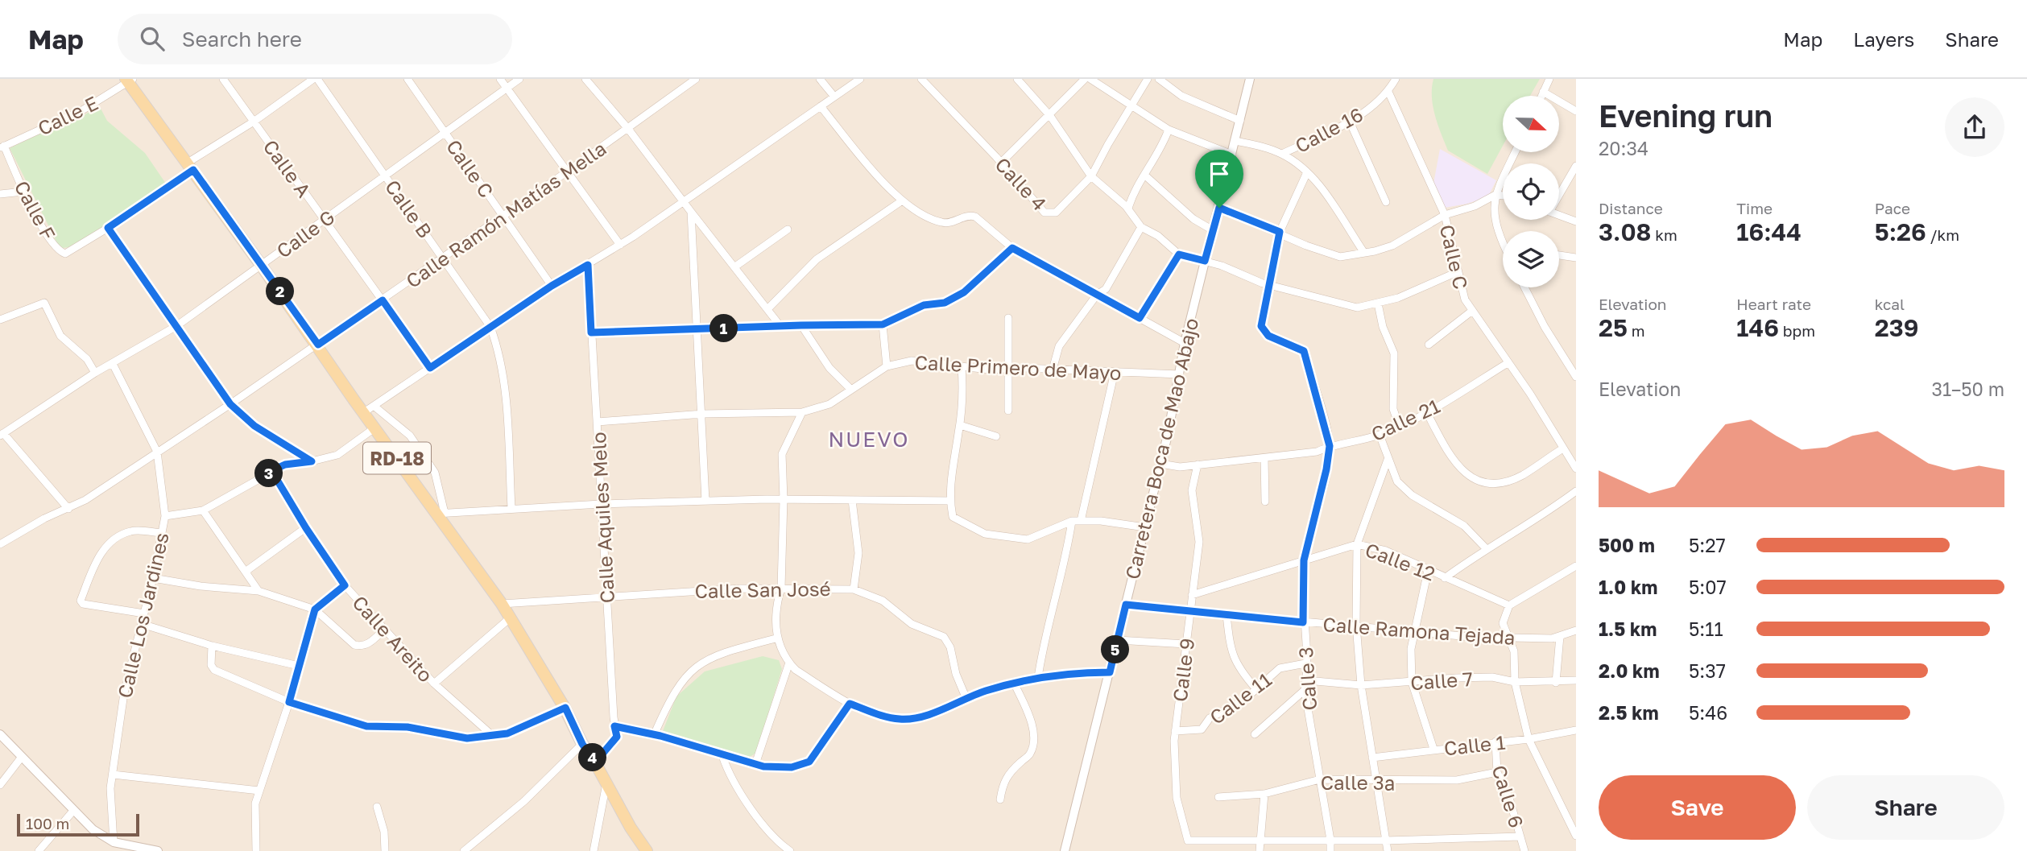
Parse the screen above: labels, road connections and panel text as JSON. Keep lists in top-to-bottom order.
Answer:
{
  "streets": {
    "main road": ["RD-18"],
    "street": [
      "Calle E",
      "Calle 16",
      "Calle A",
      "Calle C",
      "Calle 4",
      "Calle B",
      "Calle F",
      "Calle Ramón Matías Mella",
      "Calle G",
      "Calle Primero de Mayo",
      "Calle 21",
      "Carretera Boca de Mao Abajo",
      "Calle Aquiles Melo",
      "Calle 12",
      "Calle San José",
      "Calle Los Jardines",
      "Calle Ramona Tejada",
      "Calle Areito",
      "Calle 9",
      "Calle 3",
      "Calle 7",
      "Calle 11",
      "Calle 1",
      "Calle 3ª",
      "Calle 6"
    ]
  },
  "crossings": [
    ["Calle E", "Calle F"],
    ["Calle E", "RD-18"],
    ["Calle 16", "Calle C"],
    ["Calle A", "Calle F"],
    ["Calle A", "Calle Ramón Matías Mella"],
    ["Calle A", "Calle G"],
    ["Calle C", "Calle Ramón Matías Mella"],
    ["Calle C", "Calle G"],
    ["Calle C", "Calle 21"],
    ["Calle B", "Calle F"],
    ["Calle B", "Calle Ramón Matías Mella"],
    ["Calle B", "Calle G"],
    ["Calle F", "RD-18"],
    ["Calle Ramón Matías Mella", "RD-18"],
    ["Calle Ramón Matías Mella", "Calle Los Jardines"],
    ["Calle G", "RD-18"],
    ["Calle G", "Calle Los Jardines"],
    ["Calle Primero de Mayo", "Carretera Boca de Mao Abajo"],
    ["Calle Primero de Mayo", "Calle Aquiles Melo"],
    ["Calle 21", "Carretera Boca de Mao Abajo"],
    ["Calle 21", "Calle 9"],
    ["Calle 21", "Calle 3"],
    ["Carretera Boca de Mao Abajo", "Calle Ramona Tejada"],
    ["RD-18", "Calle Aquiles Melo"],
    ["RD-18", "Calle San José"],
    ["Calle Aquiles Melo", "Calle San José"],
    ["Calle 12", "Calle 9"],
    ["Calle 12", "Calle 3"],
    ["Calle Ramona Tejada", "Calle 9"],
    ["Calle Ramona Tejada", "Calle 3"],
    ["Calle 9", "Calle 11"],
    ["Calle 3", "Calle 7"],
    ["Calle 3", "Calle 11"],
    ["Calle 3", "Calle 3ª"],
    ["Calle 1", "Calle 6"],
    ["Calle 3ª", "Calle 6"]
  ],
  "districts": ["NUEVO"],
  "scale_bar": "100 m",
  "north": "right",
  "page": {
    "header": "Map",
    "search": "Search here",
    "nav": ["Map", "Layers", "Share"],
    "heading": ["Evening run", "20:34"],
    "stats": [
      ["Distance", "3.08 km"],
      ["Time", "16:44"],
      ["Pace", "5:26 /km"],
      ["Elevation", "25 m"],
      ["Heart rate", "146 bpm"],
      ["kcal", "239"]
    ],
    "pins": [
      "2",
      "1",
      "3",
      "5",
      "4"
    ],
    "chart": ["Elevation", "31–50 m"],
    "list": [
      {
        "name": "500 m",
        "note": "5:27"
      },
      {
        "name": "1.0 km",
        "note": "5:07"
      },
      {
        "name": "1.5 km",
        "note": "5:11"
      },
      {
        "name": "2.0 km",
        "note": "5:37"
      },
      {
        "name": "2.5 km",
        "note": "5:46"
      }
    ],
    "buttons": ["Save", "Share"],
    "scale": "100 m"
  }
}
